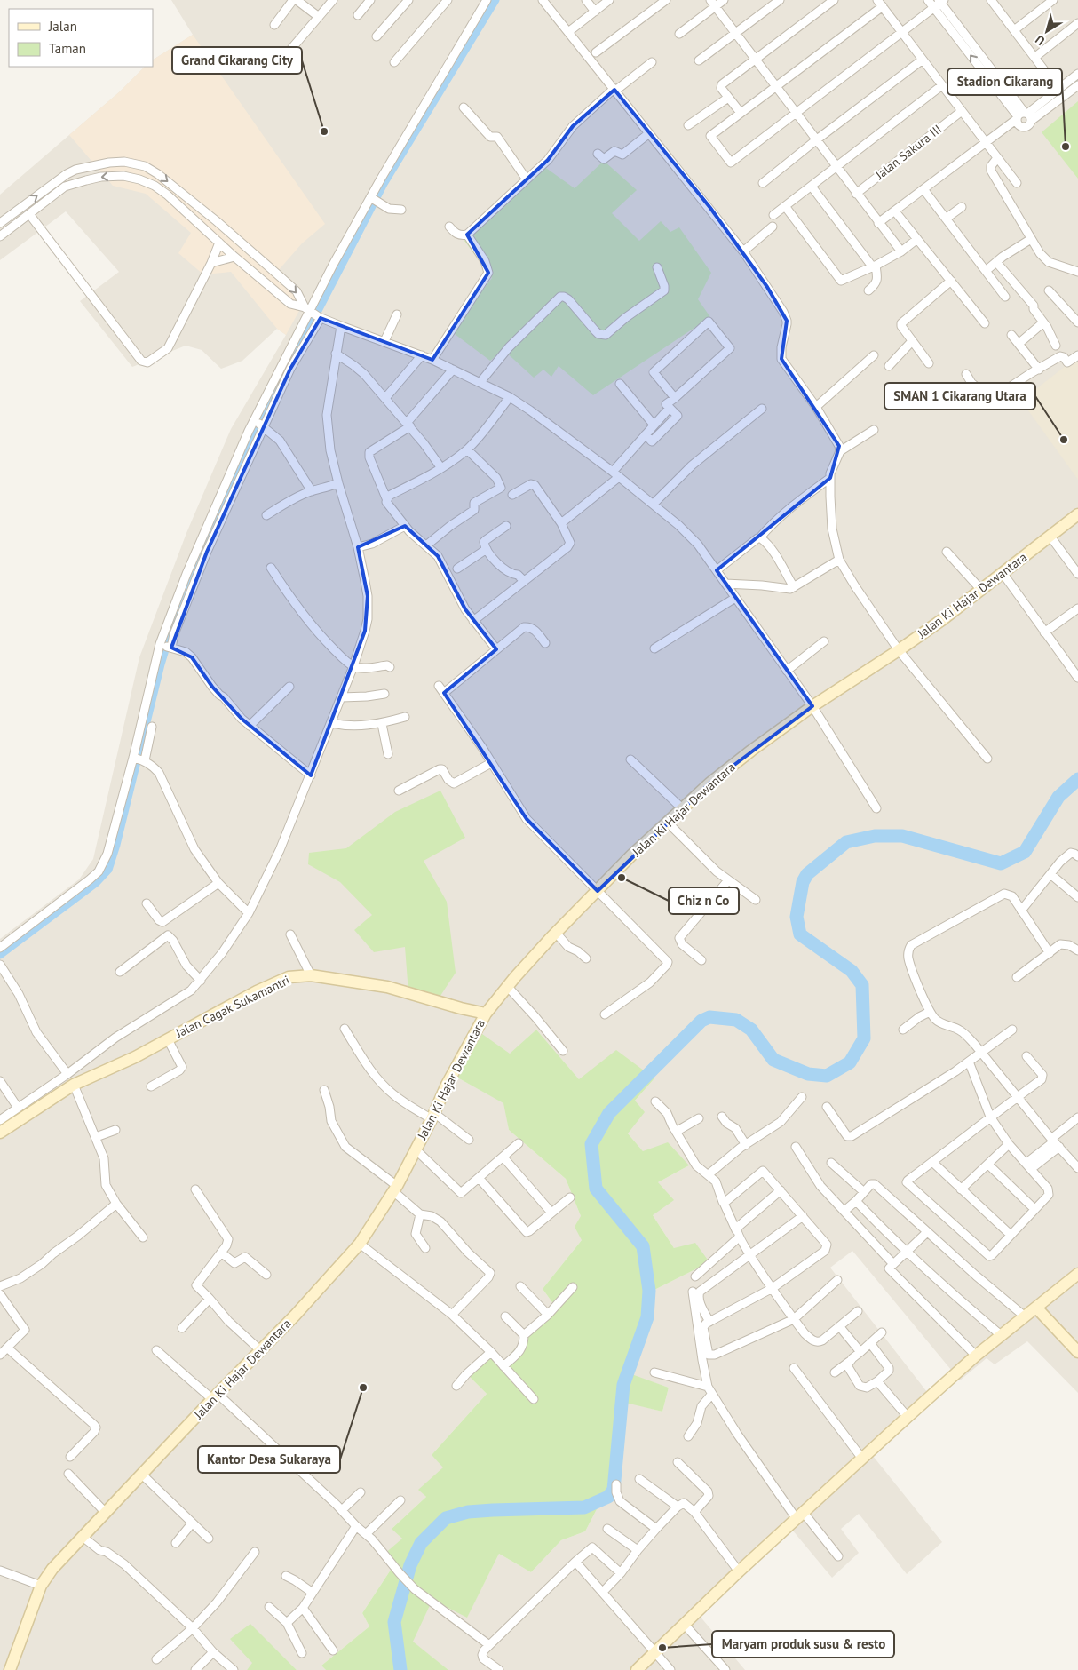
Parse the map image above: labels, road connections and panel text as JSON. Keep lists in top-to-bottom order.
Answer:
{
  "streets": {
    "main road": ["Jalan Ki Hajar Dewantara", "Jalan Cagak Sukamantri"],
    "street": ["Jalan Sakura III"]
  },
  "crossings": [
    ["Jalan Ki Hajar Dewantara", "Jalan Cagak Sukamantri"]
  ],
  "places": [
    "Grand Cikarang City",
    "Stadion Cikarang",
    "SMAN 1 Cikarang Utara",
    "Chiz n Co",
    "Kantor Desa Sukaraya",
    "Maryam produk susu & resto"
  ],
  "legend": ["Jalan", "Taman"],
  "north": "bottom left"
}
